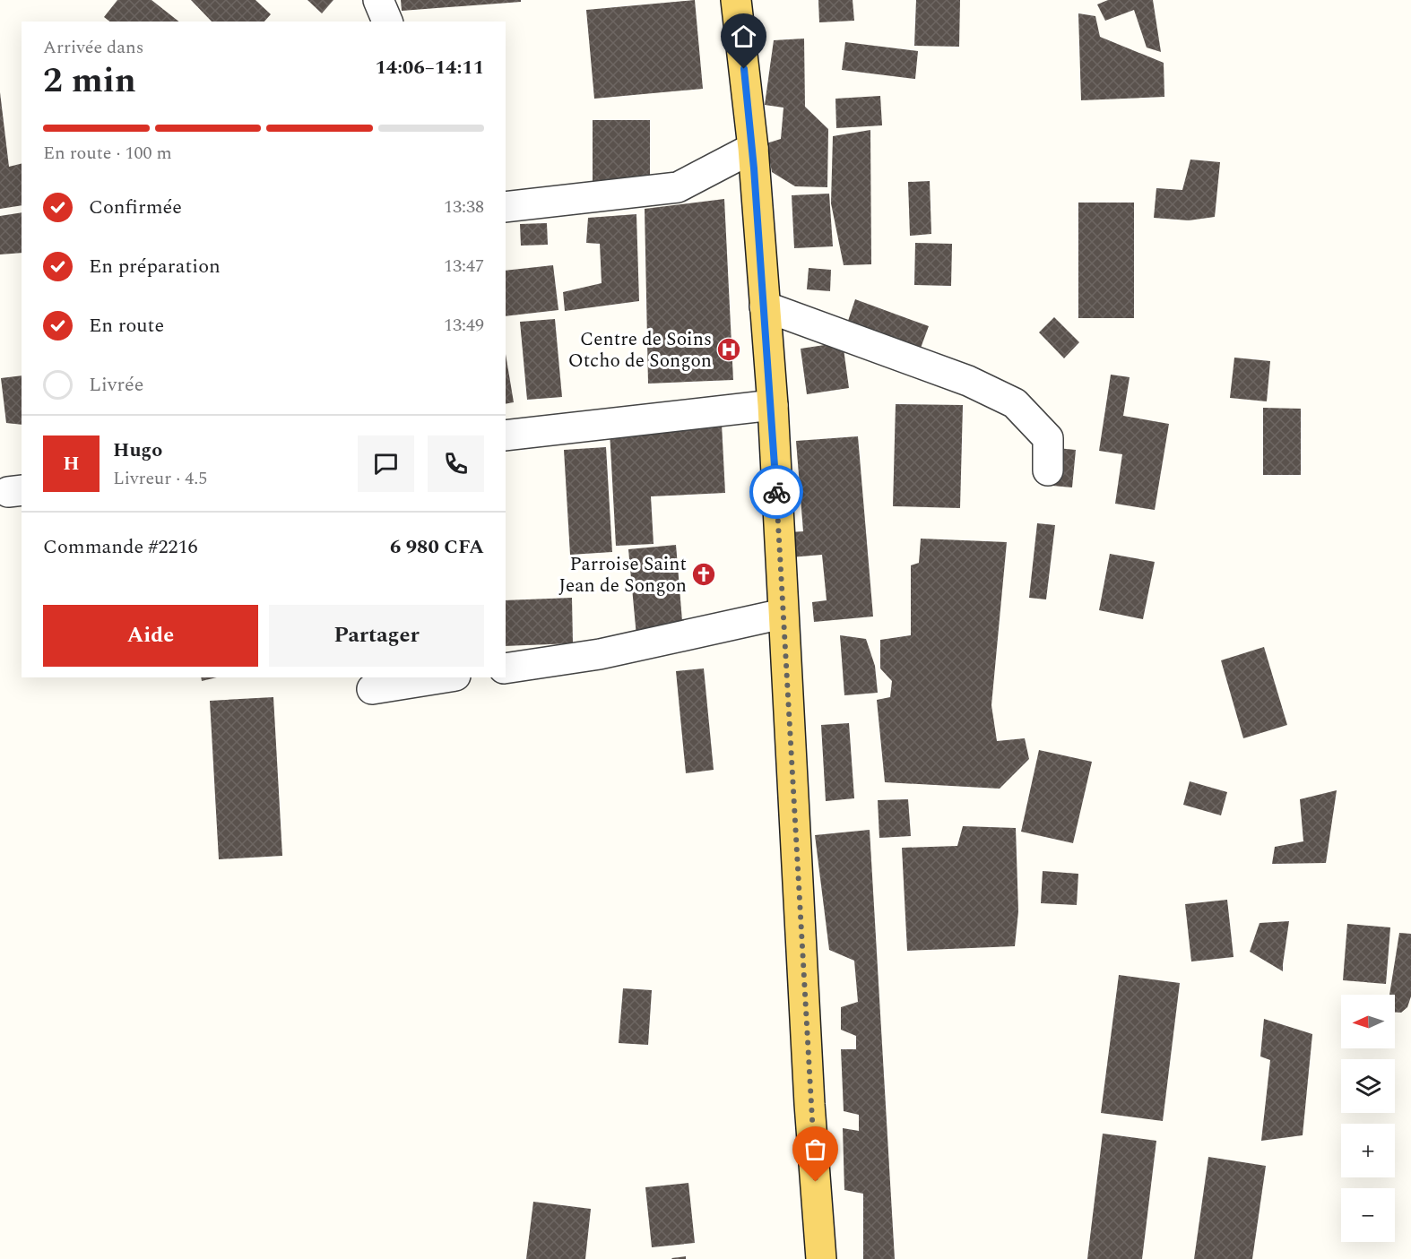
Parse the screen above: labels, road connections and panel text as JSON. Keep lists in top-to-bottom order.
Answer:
{
  "places": {
    "hospital": ["Centre de Soins Otcho de Songon"],
    "church": ["Parroise Saint Jean de Songon"]
  },
  "north": "left",
  "page": {
    "heading": ["2 min", "Arrivée dans", "14:06–14:11"],
    "panel": [
      "Hugo",
      "Livreur · 4.5",
      "Commande #2216",
      "6 980 CFA"
    ],
    "bar": "En route · 100 m",
    "list": [
      ["Confirmée", "13:38"],
      ["En préparation", "13:47"],
      ["En route", "13:49"],
      "Livrée"
    ],
    "round": "H",
    "buttons": ["Aide", "Partager"],
    "map_buttons": ["+", "−"]
  }
}
